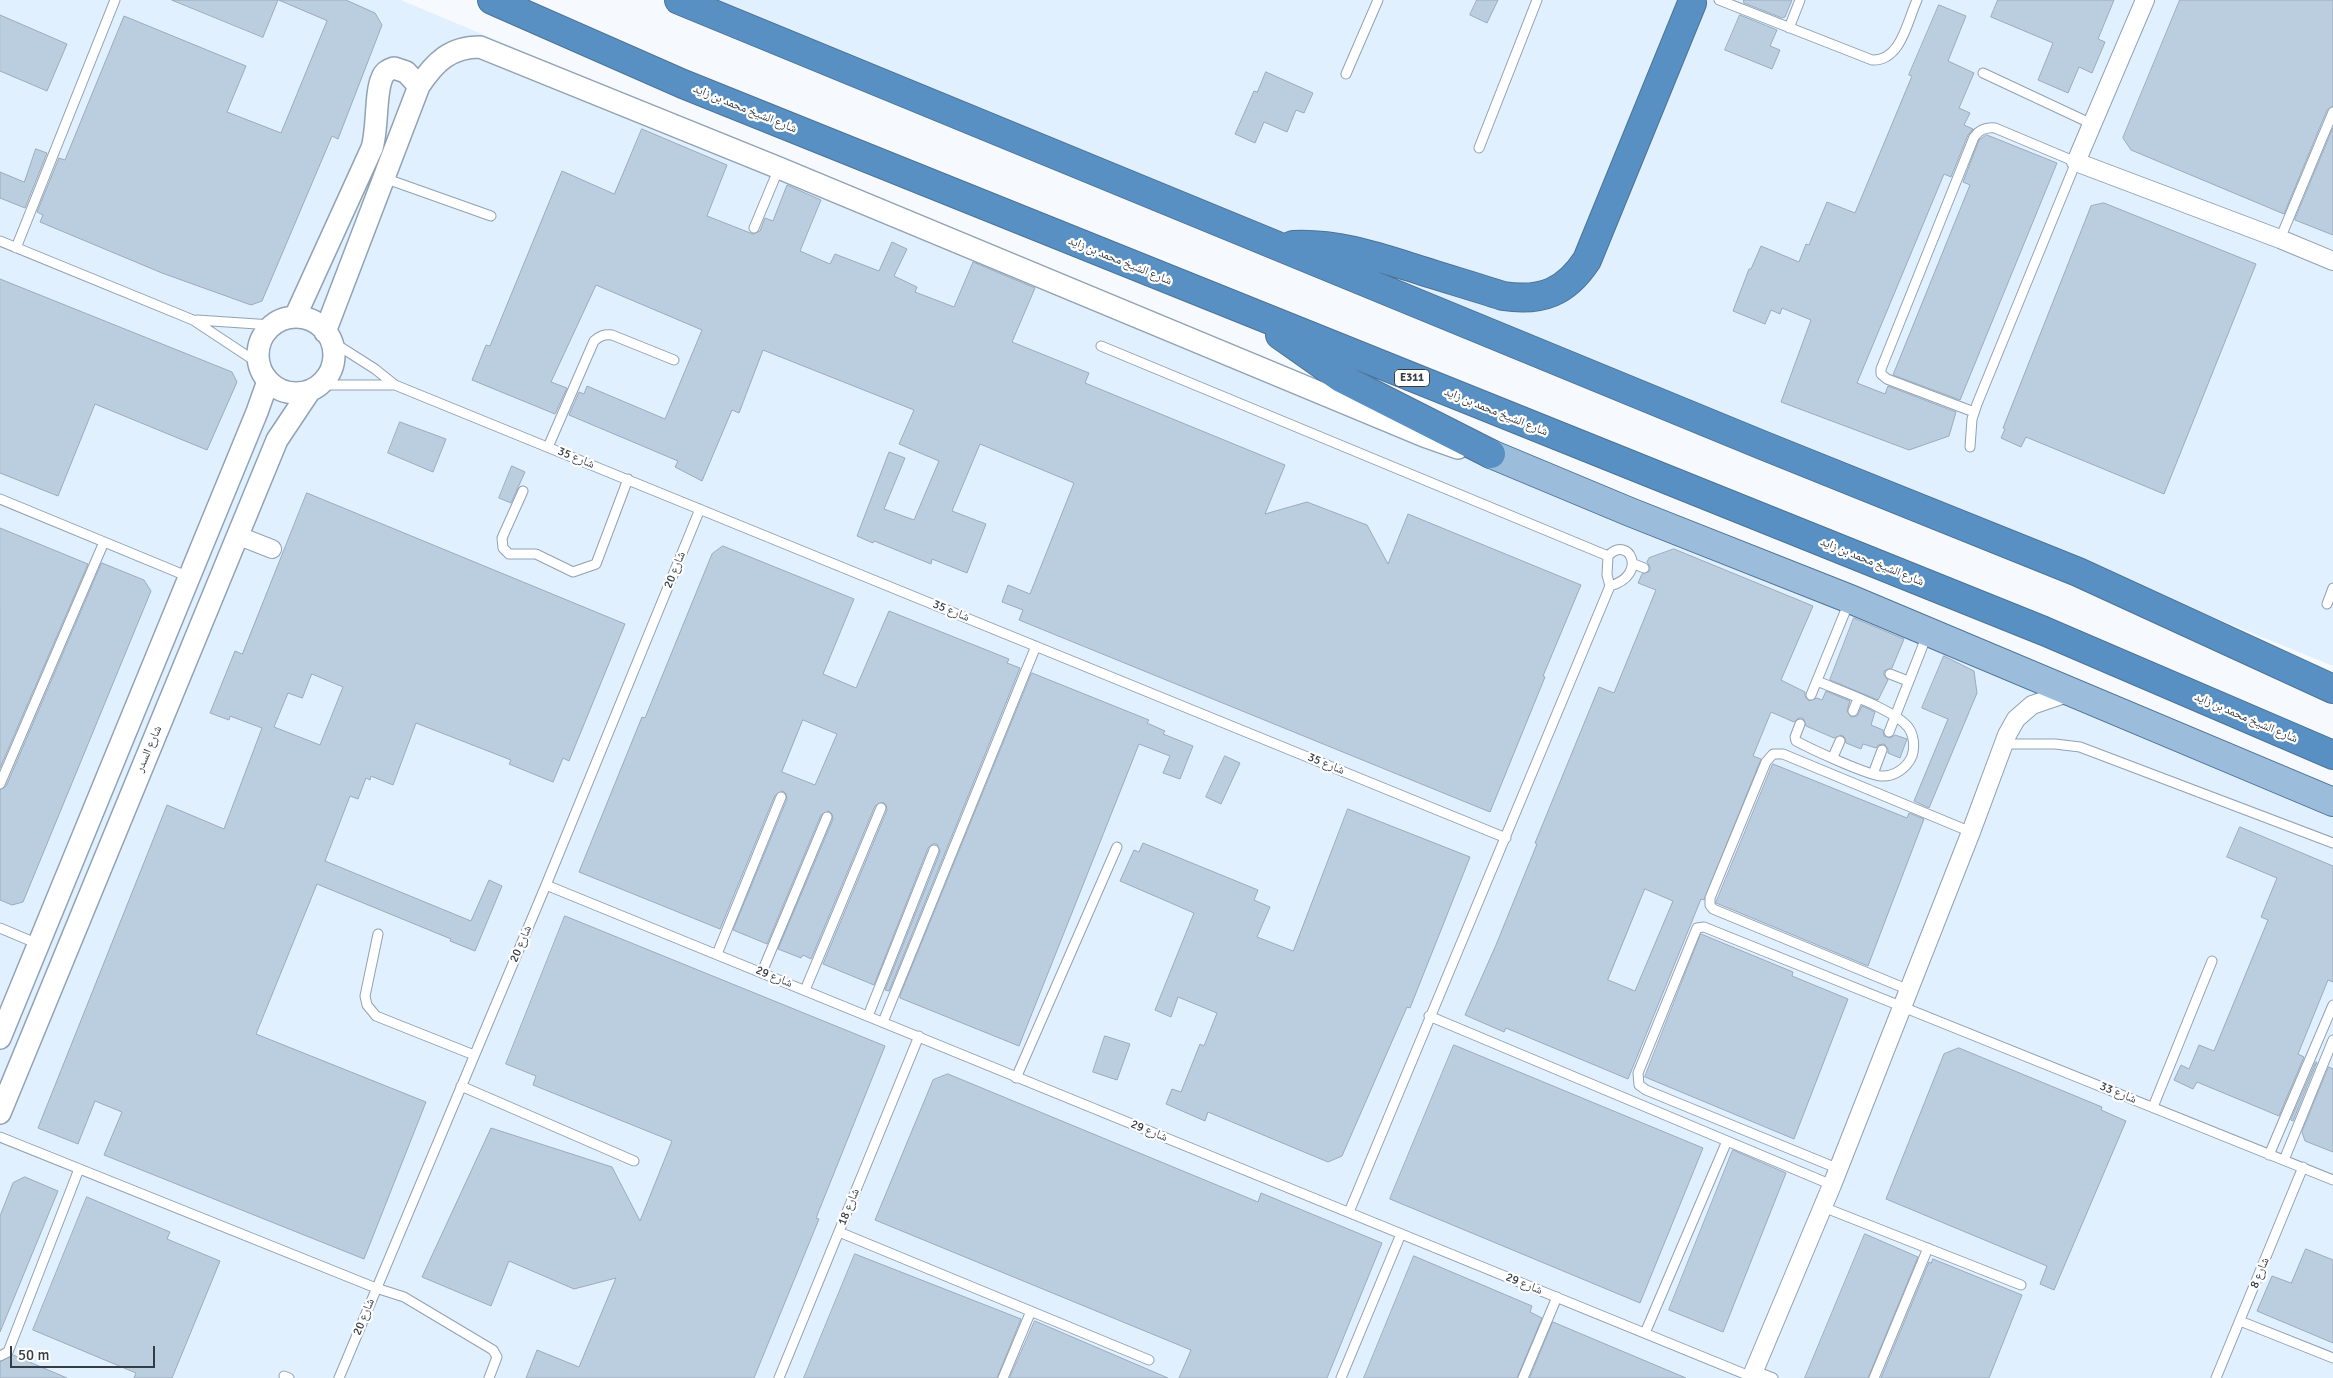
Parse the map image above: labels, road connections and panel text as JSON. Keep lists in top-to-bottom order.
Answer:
{
  "streets": {
    "highway": ["شارع الشيخ محمد بن زايد", "E311"],
    "street": ["شارع السدر"],
    "lane": [
      "شارع 35",
      "شارع 20",
      "شارع 29",
      "شارع 33",
      "شارع 18",
      "شارع 8"
    ]
  },
  "crossings": [
    ["شارع 35", "شارع 20"],
    ["شارع 35", "شارع السدر"],
    ["شارع 20", "شارع 29"],
    ["شارع 29", "شارع 18"],
    ["شارع 33", "شارع 8"]
  ],
  "scale_bar": "50 m"
}
